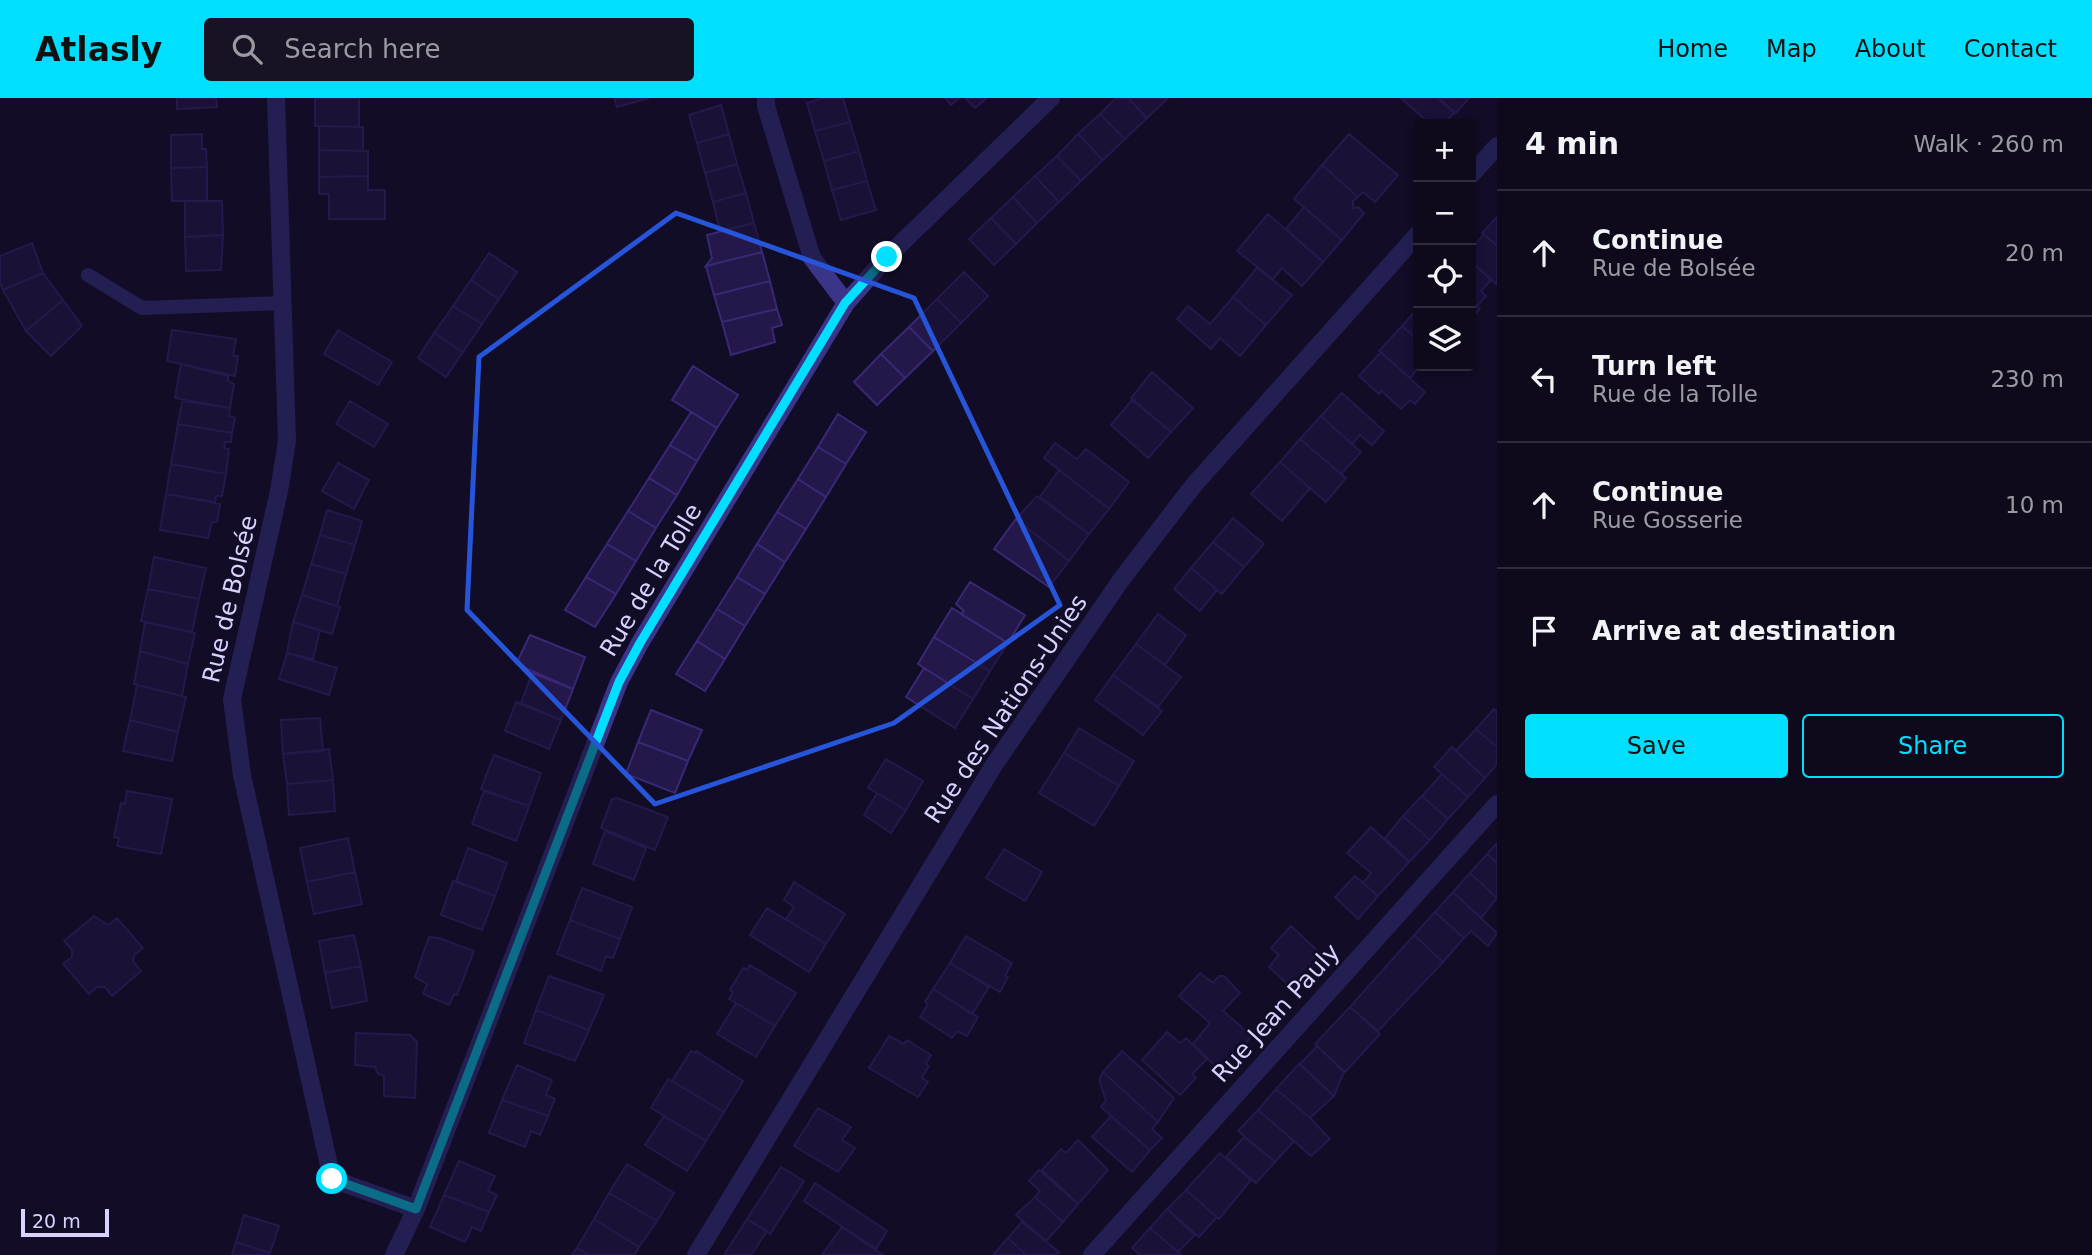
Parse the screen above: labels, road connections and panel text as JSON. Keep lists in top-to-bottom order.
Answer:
{
  "streets": {
    "street": [
      "Rue de la Tolle",
      "Rue de Bolsée",
      "Rue des Nations-Unies",
      "Rue Jean Pauly"
    ]
  },
  "crossings": [
    ["Rue de la Tolle", "Rue de Bolsée"]
  ],
  "scale_bar": "20 m",
  "page": {
    "header": "Atlasly",
    "search": "Search here",
    "nav": [
      "Home",
      "Map",
      "About",
      "Contact"
    ],
    "heading": ["4 min", "Walk · 260 m"],
    "map_buttons": ["+", "−"],
    "list": [
      ["Continue", "Rue de Bolsée", "20 m"],
      ["Turn left", "Rue de la Tolle", "230 m"],
      ["Continue", "Rue Gosserie", "10 m"],
      "Arrive at destination"
    ],
    "buttons": ["Save", "Share"],
    "scale": "20 m"
  }
}
